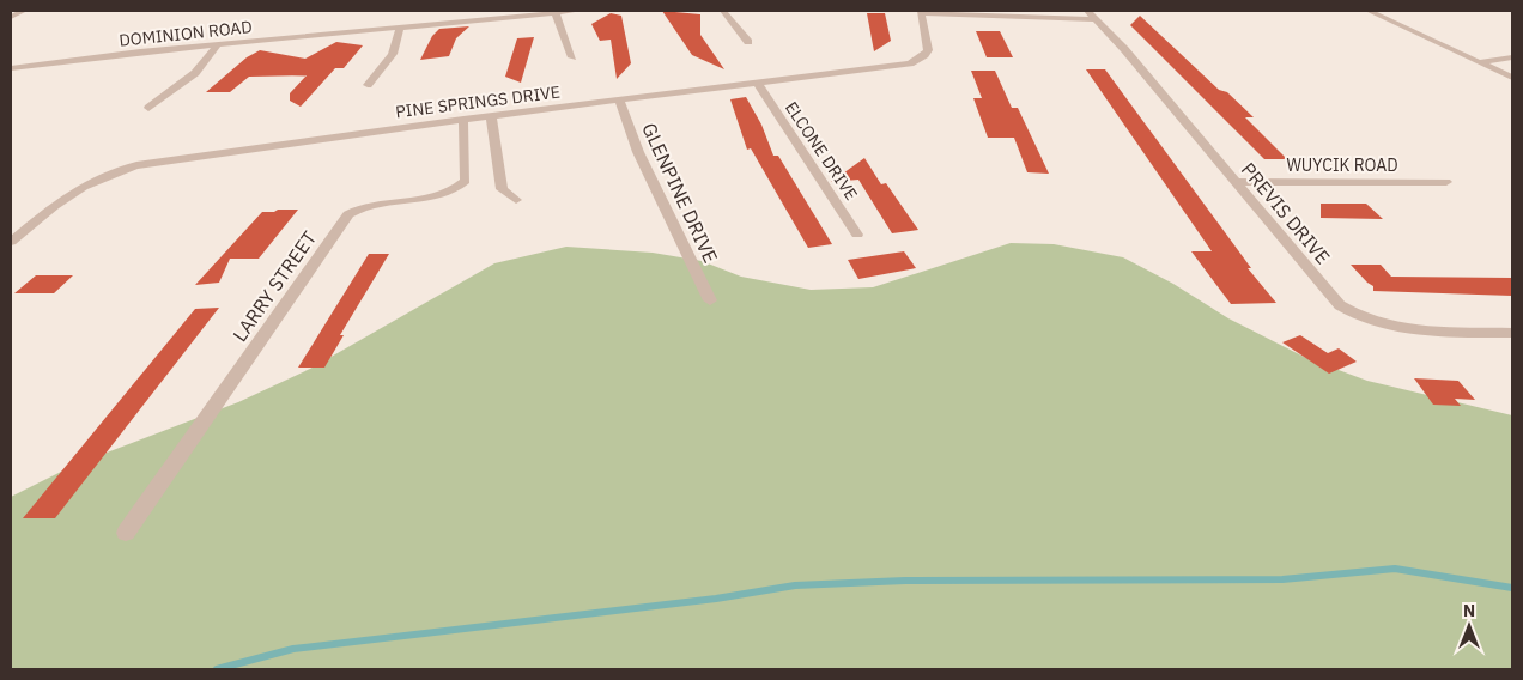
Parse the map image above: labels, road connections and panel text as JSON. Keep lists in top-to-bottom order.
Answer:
{
  "streets": {
    "street": [
      "DOMINION ROAD",
      "PINE SPRINGS DRIVE",
      "ELCONE DRIVE",
      "WUYCIK ROAD",
      "GLENPINE DRIVE",
      "PREVIS DRIVE",
      "LARRY STREET"
    ]
  },
  "crossings": [
    ["PINE SPRINGS DRIVE", "ELCONE DRIVE"],
    ["PINE SPRINGS DRIVE", "GLENPINE DRIVE"],
    ["PINE SPRINGS DRIVE", "LARRY STREET"],
    ["WUYCIK ROAD", "PREVIS DRIVE"]
  ],
  "north": "top"
}
